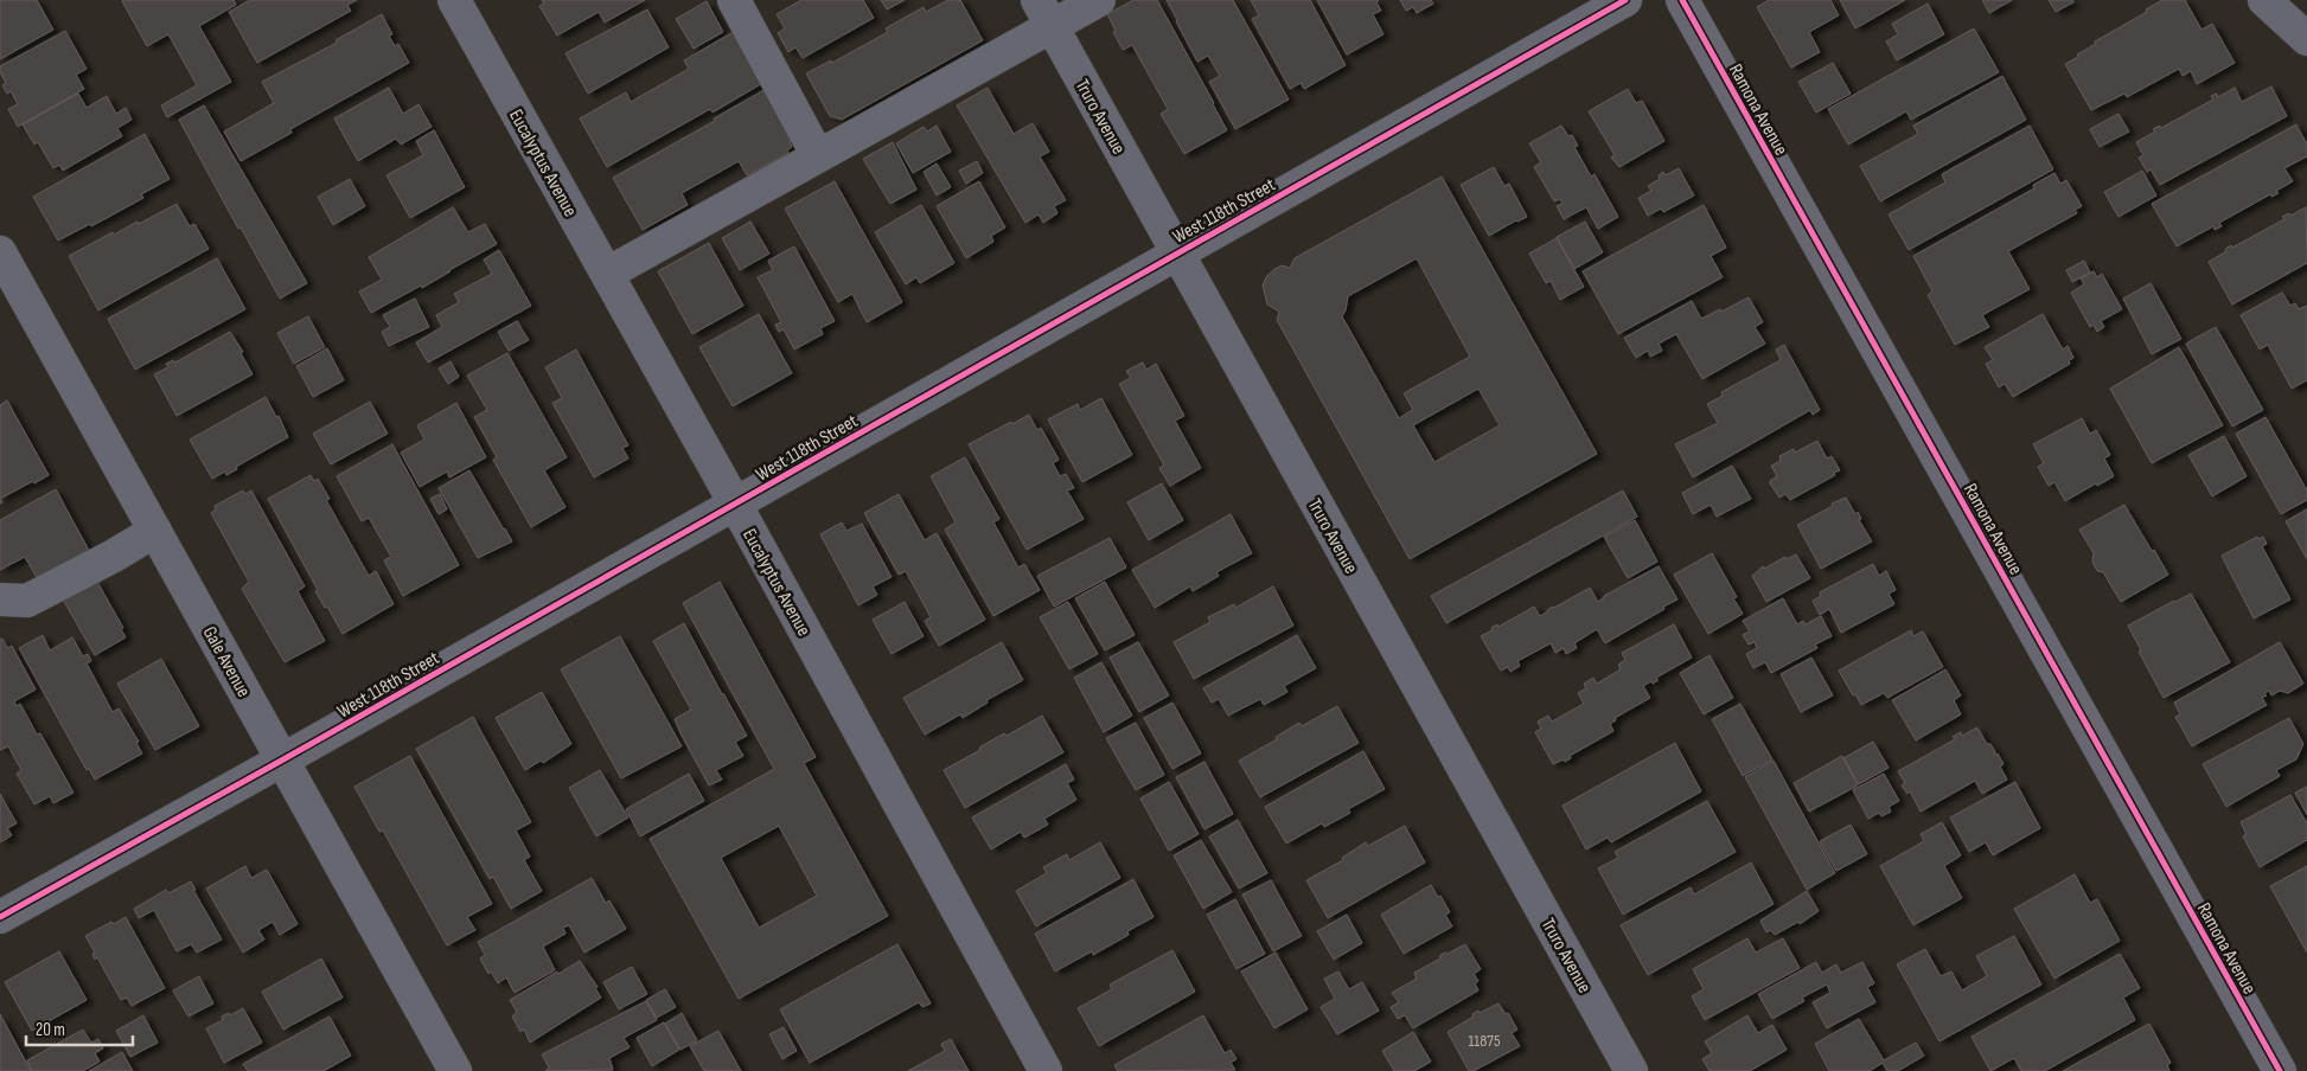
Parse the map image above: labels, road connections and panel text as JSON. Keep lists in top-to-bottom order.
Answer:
{
  "streets": {
    "street": [
      "Ramona Avenue",
      "Truro Avenue",
      "Eucalyptus Avenue",
      "West 118th Street",
      "Gale Avenue"
    ]
  },
  "crossings": [
    ["Truro Avenue", "West 118th Street"],
    ["Eucalyptus Avenue", "West 118th Street"],
    ["West 118th Street", "Gale Avenue"]
  ],
  "house_numbers": ["11875"],
  "scale_bar": "20 m"
}
